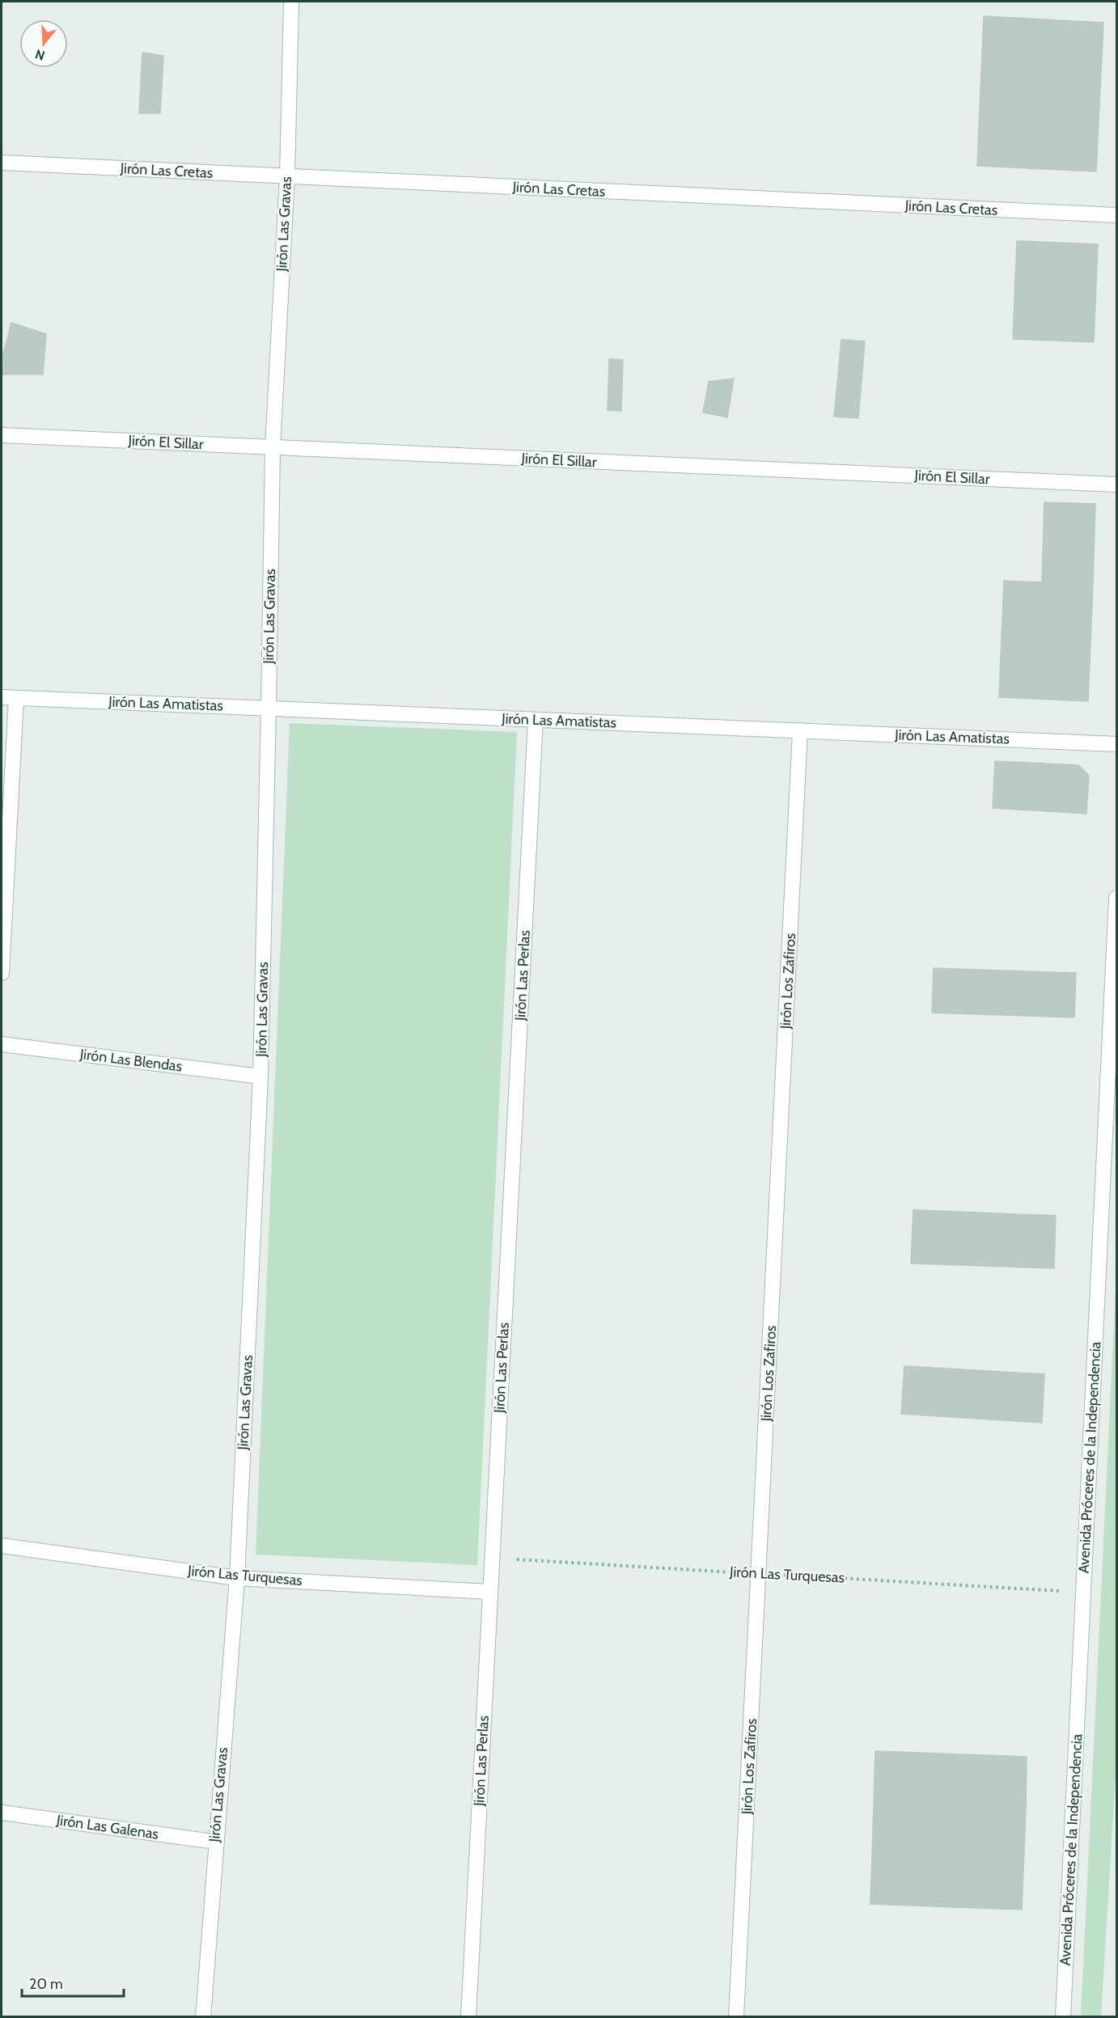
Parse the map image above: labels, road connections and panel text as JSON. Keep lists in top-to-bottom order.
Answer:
{
  "streets": {
    "street": [
      "Jirón Las Cretas",
      "Jirón Las Gravas",
      "Jirón El Sillar",
      "Jirón Las Amatistas",
      "Jirón Las Perlas",
      "Jirón Los Zafiros",
      "Jirón Las Blendas",
      "Avenida Próceres de la Independencia",
      "Jirón Las Turquesas",
      "Jirón Las Galenas"
    ]
  },
  "crossings": [
    ["Jirón Las Cretas", "Jirón Las Gravas"],
    ["Jirón Las Gravas", "Jirón El Sillar"],
    ["Jirón Las Gravas", "Jirón Las Amatistas"],
    ["Jirón Las Gravas", "Jirón Las Blendas"],
    ["Jirón Las Gravas", "Jirón Las Turquesas"],
    ["Jirón Las Gravas", "Jirón Las Galenas"],
    ["Jirón Las Amatistas", "Jirón Las Perlas"],
    ["Jirón Las Amatistas", "Jirón Los Zafiros"],
    ["Jirón Las Perlas", "Jirón Las Turquesas"],
    ["Jirón Los Zafiros", "Jirón Las Turquesas"],
    ["Avenida Próceres de la Independencia", "Jirón Las Turquesas"]
  ],
  "scale_bar": "20 m",
  "north": "bottom"
}
